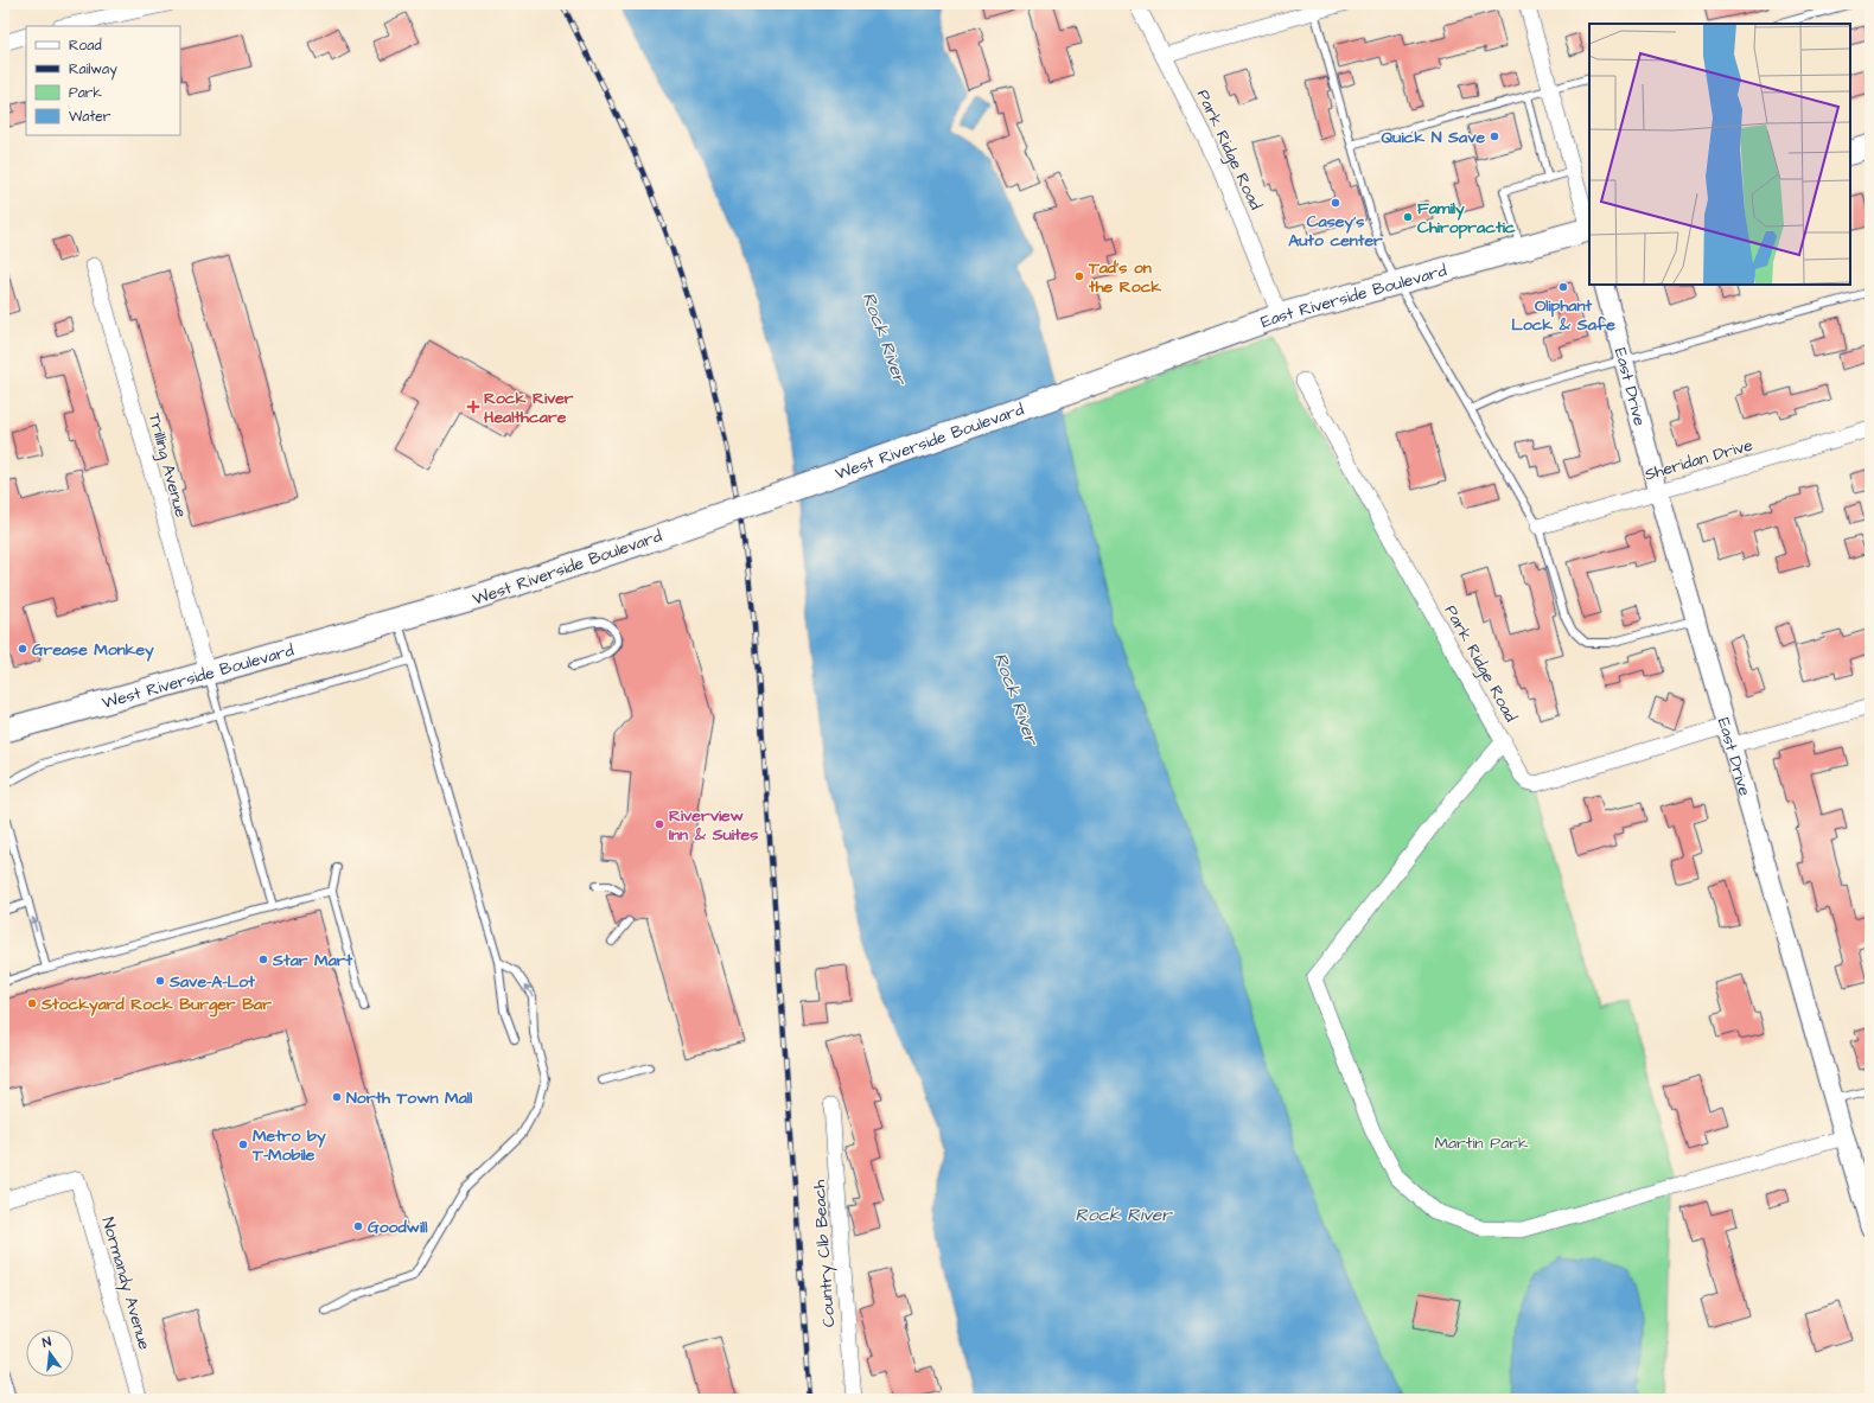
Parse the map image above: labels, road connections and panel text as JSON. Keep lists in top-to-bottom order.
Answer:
{
  "streets": {
    "main road": ["East Riverside Boulevard", "West Riverside Boulevard"],
    "street": [
      "Park Ridge Road",
      "East Drive",
      "Sheridan Drive",
      "Trilling Avenue",
      "Country Clb Beach",
      "Normandy Avenue"
    ]
  },
  "crossings": [
    ["Park Ridge Road", "East Riverside Boulevard"],
    ["Park Ridge Road", "East Drive"],
    ["East Riverside Boulevard", "West Riverside Boulevard"],
    ["East Drive", "Sheridan Drive"],
    ["West Riverside Boulevard", "Trilling Avenue"]
  ],
  "water": ["Rock River"],
  "parks": ["Martin Park"],
  "places": {
    "other": [
      "Quick N Save",
      "Casey's Auto center",
      "Family Chiropractic",
      "Tad's on the Rock",
      "Oliphant Lock & Safe",
      "Grease Monkey",
      "Riverview Inn & Suites",
      "Star Mart",
      "Save-A-Lot",
      "Stockyard Rock Burger Bar",
      "North Town Mall",
      "Metro by T-Mobile",
      "Goodwill"
    ],
    "health": ["Rock River Healthcare"]
  },
  "legend": [
    "Road",
    "Railway",
    "Park",
    "Water"
  ],
  "north": "top"
}
